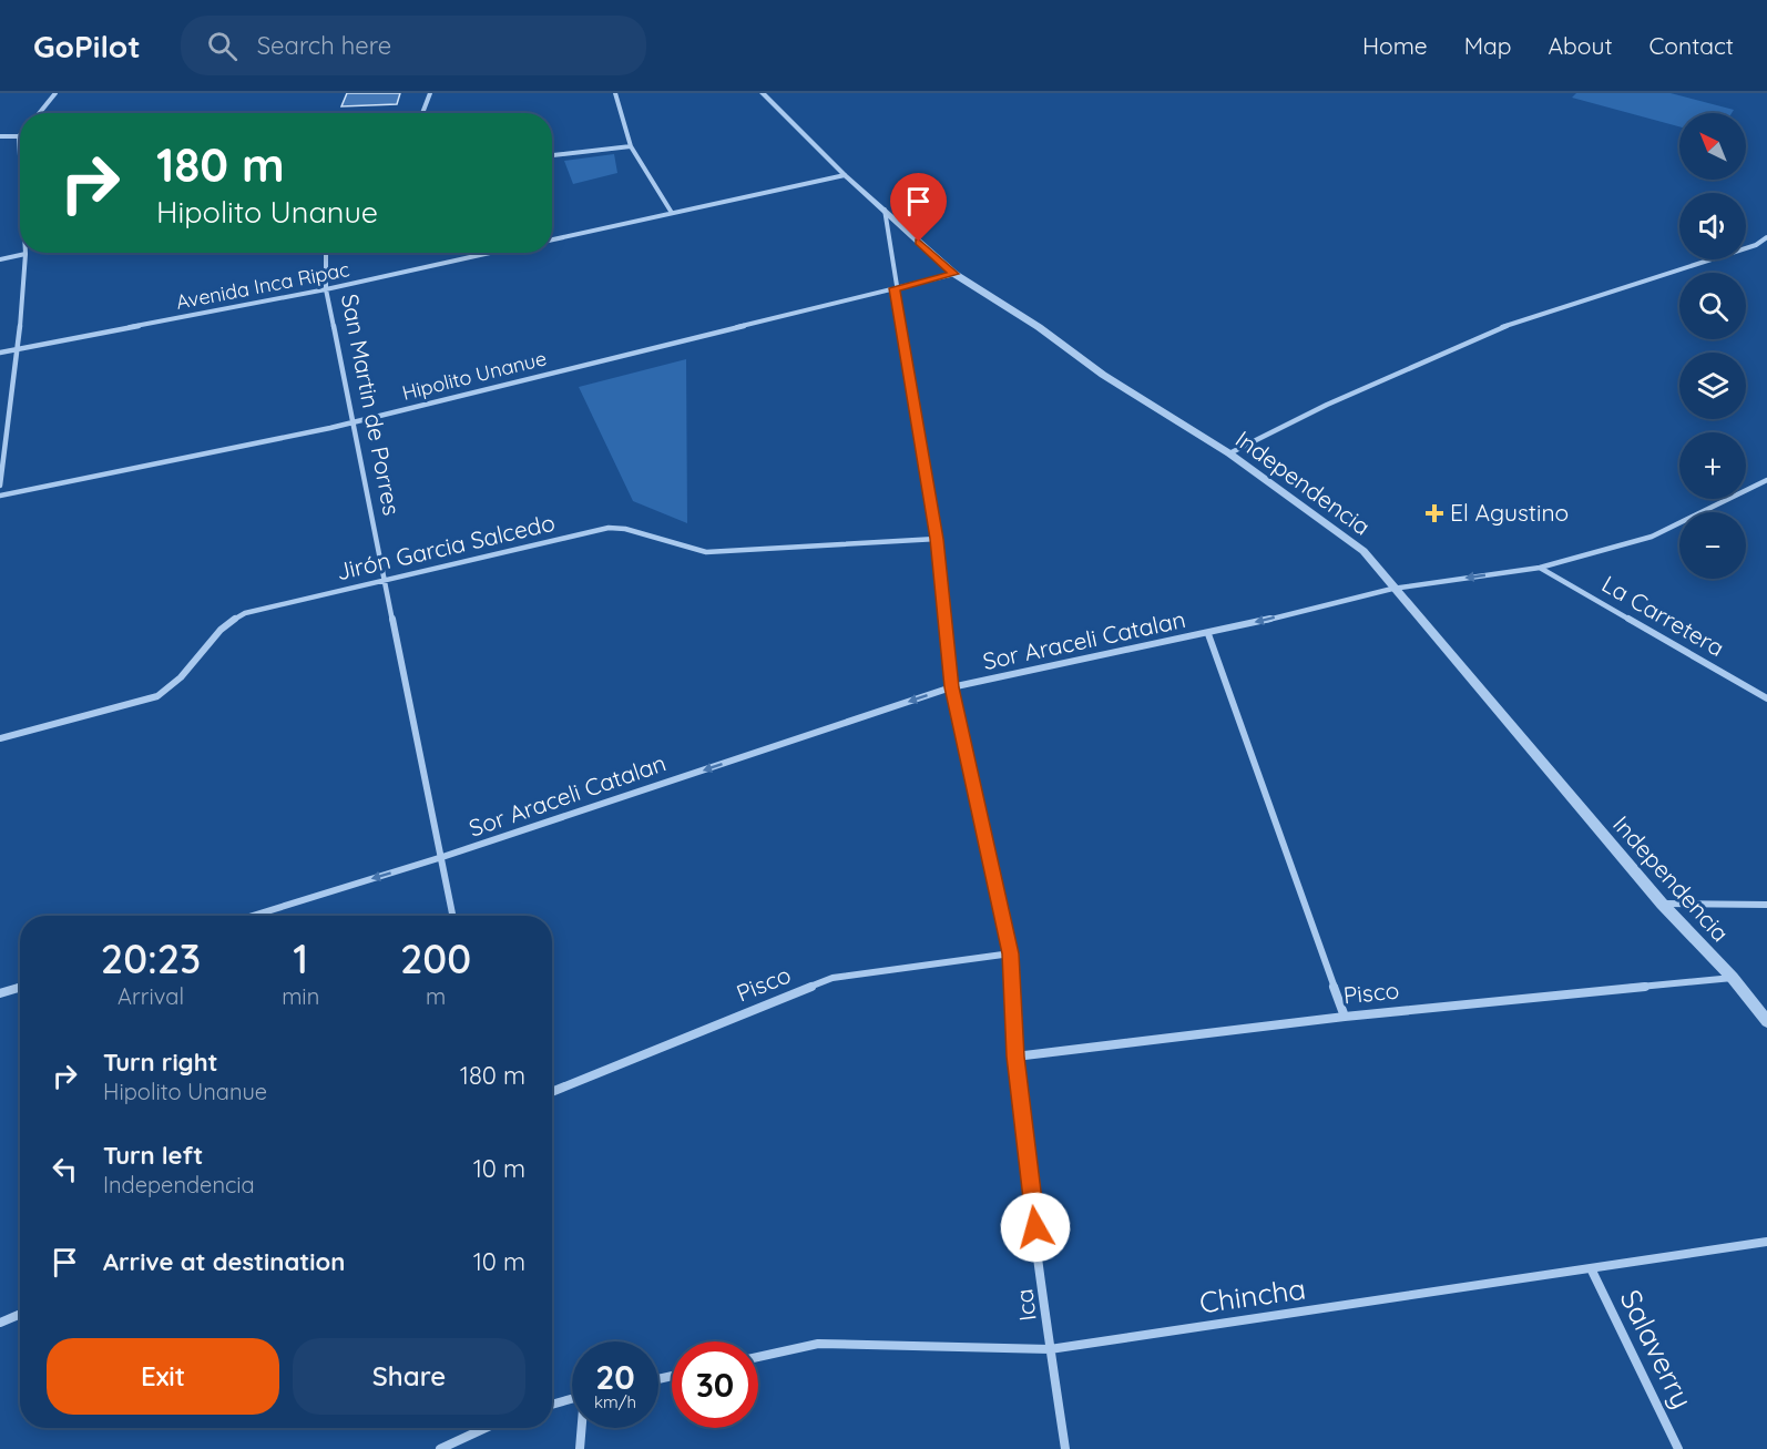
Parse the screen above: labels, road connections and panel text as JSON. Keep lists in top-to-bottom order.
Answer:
{
  "streets": {
    "street": [
      "Avenida Inca Ripac",
      "Hipolito Unanue",
      "San Martin de Porres",
      "Independencia",
      "Jirón Garcia Salcedo",
      "La Carretera",
      "Sor Araceli Catalan",
      "Pisco",
      "Chincha",
      "Ica",
      "Salaverry"
    ]
  },
  "crossings": [
    ["Avenida Inca Ripac", "San Martin de Porres"],
    ["Hipolito Unanue", "San Martin de Porres"],
    ["Hipolito Unanue", "Independencia"],
    ["Hipolito Unanue", "Ica"],
    ["San Martin de Porres", "Jirón Garcia Salcedo"],
    ["San Martin de Porres", "Sor Araceli Catalan"],
    ["Independencia", "Sor Araceli Catalan"],
    ["Independencia", "Pisco"],
    ["Independencia", "Ica"],
    ["Jirón Garcia Salcedo", "Ica"],
    ["La Carretera", "Sor Araceli Catalan"],
    ["Sor Araceli Catalan", "Ica"],
    ["Pisco", "Ica"],
    ["Chincha", "Ica"],
    ["Chincha", "Salaverry"]
  ],
  "one_way": ["Sor Araceli Catalan"],
  "places": {
    "health": ["El Agustino"]
  },
  "north": "top left",
  "page": {
    "header": "GoPilot",
    "search": "Search here",
    "nav": [
      "Home",
      "Map",
      "About",
      "Contact"
    ],
    "map_buttons": ["+", "−"],
    "turn": ["180 m", "Hipolito Unanue"],
    "eta": [
      "20:23",
      "Arrival",
      "1",
      "min",
      "200",
      "m"
    ],
    "list": [
      {
        "name": "Turn right",
        "note": "Hipolito Unanue",
        "value": "180 m"
      },
      {
        "name": "Turn left",
        "note": "Independencia",
        "value": "10 m"
      },
      {
        "name": "Arrive at destination",
        "value": "10 m"
      }
    ],
    "buttons": ["Exit", "Share"],
    "speed": "20 km/h",
    "limit": "30"
  }
}
